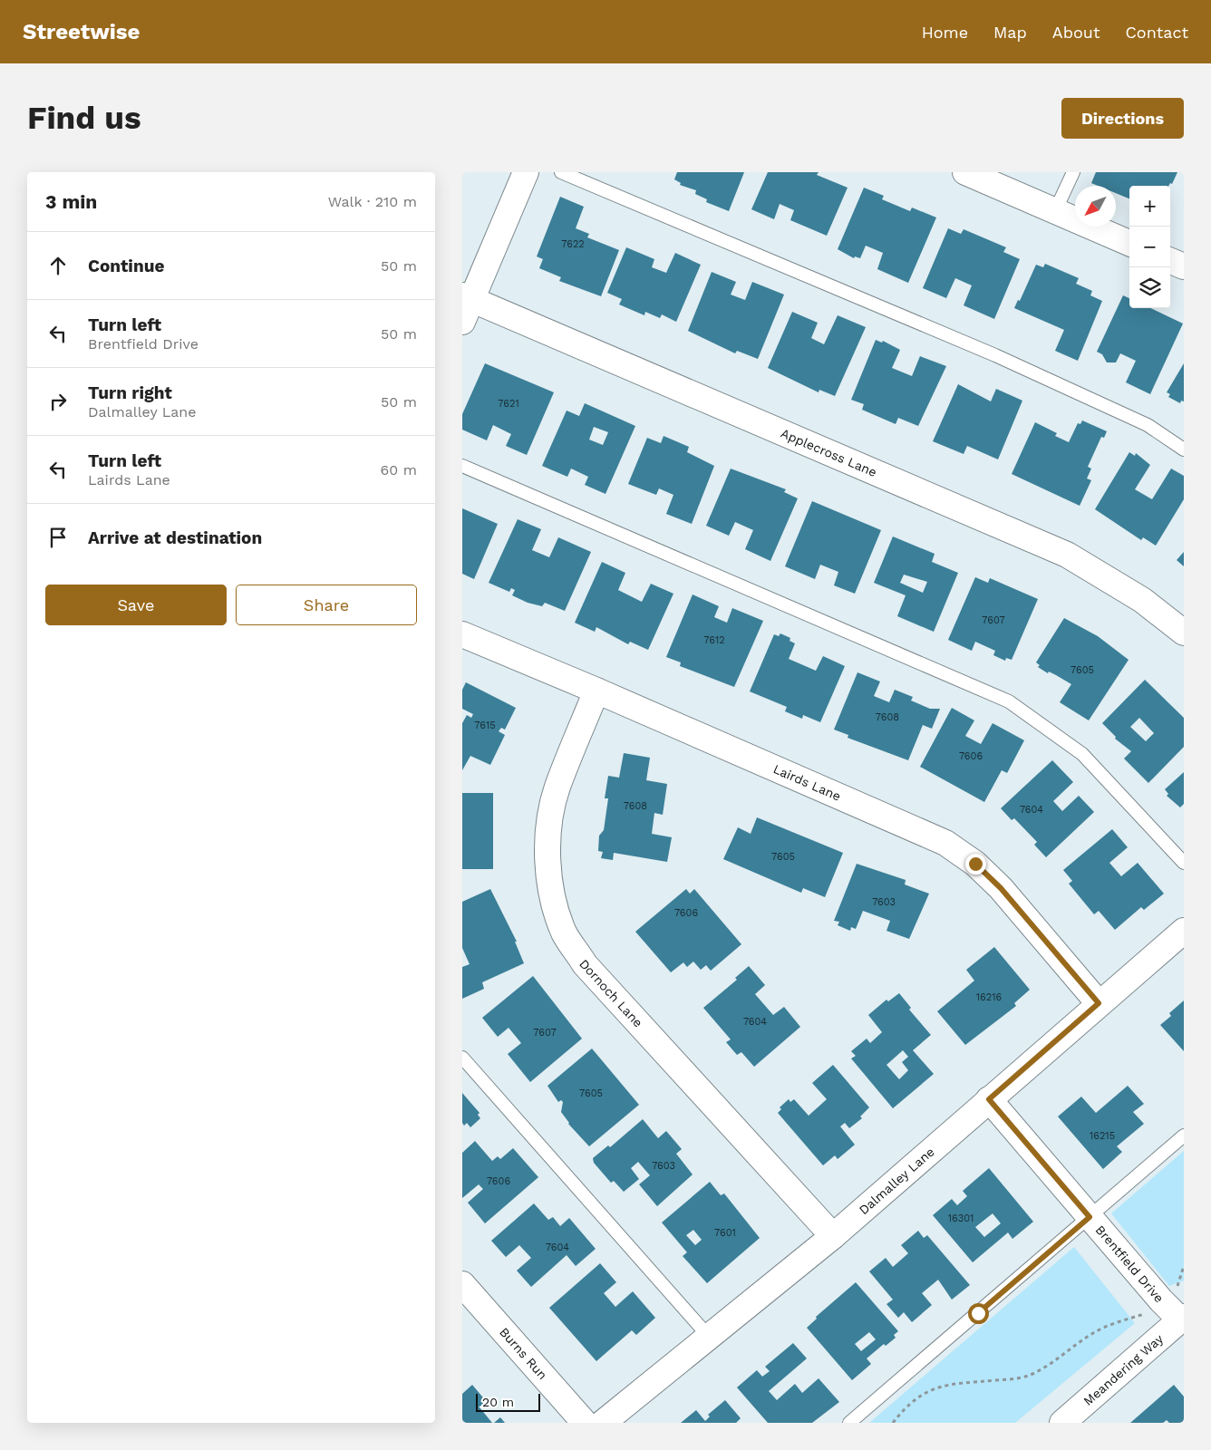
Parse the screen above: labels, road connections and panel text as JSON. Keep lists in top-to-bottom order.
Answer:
{
  "streets": {
    "street": [
      "Applecross Lane",
      "Lairds Lane",
      "Dornoch Lane",
      "Dalmalley Lane",
      "Brentfield Drive",
      "Burns Run",
      "Meandering Way"
    ]
  },
  "crossings": [
    ["Lairds Lane", "Dornoch Lane"],
    ["Lairds Lane", "Dalmalley Lane"],
    ["Dornoch Lane", "Dalmalley Lane"],
    ["Dalmalley Lane", "Brentfield Drive"],
    ["Brentfield Drive", "Meandering Way"]
  ],
  "house_numbers": [
    "7622",
    "7621",
    "7607",
    "7612",
    "7605",
    "7608",
    "7615",
    "7606",
    "7608",
    "7604",
    "7605",
    "7603",
    "7606",
    "16216",
    "7604",
    "7607",
    "7605",
    "16215",
    "7603",
    "7606",
    "16301",
    "7601",
    "7604"
  ],
  "scale_bar": "20 m",
  "north": "bottom left",
  "page": {
    "header": "Streetwise",
    "nav": [
      "Home",
      "Map",
      "About",
      "Contact"
    ],
    "buttons": [
      "Directions",
      ["Save", "Share"]
    ],
    "title": "Find us",
    "heading": ["3 min", "Walk · 210 m"],
    "map_buttons": ["+", "−"],
    "list": [
      ["Continue", "50 m"],
      ["Turn left", "Brentfield Drive", "50 m"],
      ["Turn right", "Dalmalley Lane", "50 m"],
      ["Turn left", "Lairds Lane", "60 m"],
      "Arrive at destination"
    ],
    "scale": "20 m"
  }
}
